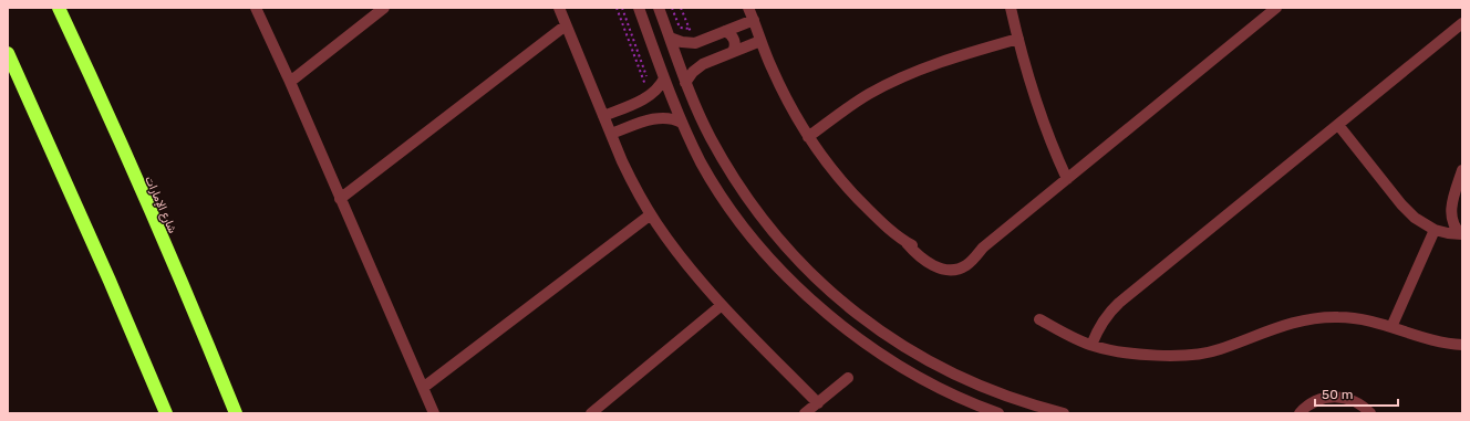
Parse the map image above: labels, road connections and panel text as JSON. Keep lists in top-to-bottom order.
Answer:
{
  "streets": {
    "highway": ["شارع الإمارات"]
  },
  "scale_bar": "50 m"
}
